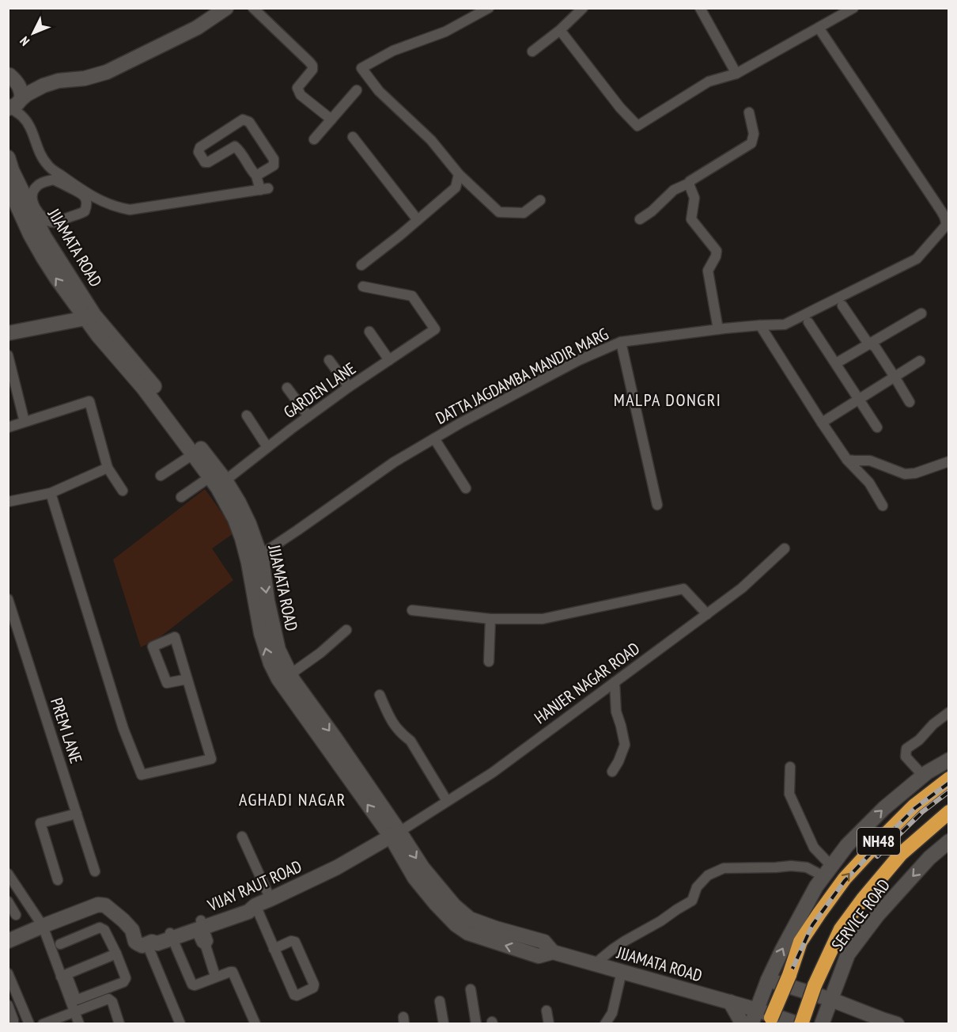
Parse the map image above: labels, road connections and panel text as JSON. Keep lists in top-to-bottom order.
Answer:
{
  "streets": {
    "highway": ["NH48"],
    "street": [
      "JIJAMATA ROAD",
      "DATTA JAGDAMBA MANDIR MARG",
      "GARDEN LANE",
      "HANJER NAGAR ROAD",
      "PREM LANE",
      "VIJAY RAUT ROAD",
      "SERVICE ROAD"
    ]
  },
  "crossings": [
    ["JIJAMATA ROAD", "DATTA JAGDAMBA MANDIR MARG"],
    ["JIJAMATA ROAD", "GARDEN LANE"],
    ["JIJAMATA ROAD", "HANJER NAGAR ROAD"],
    ["JIJAMATA ROAD", "NH48"],
    ["JIJAMATA ROAD", "VIJAY RAUT ROAD"],
    ["HANJER NAGAR ROAD", "VIJAY RAUT ROAD"]
  ],
  "districts": ["MALPA DONGRI", "AGHADI NAGAR"],
  "north": "bottom left"
}
